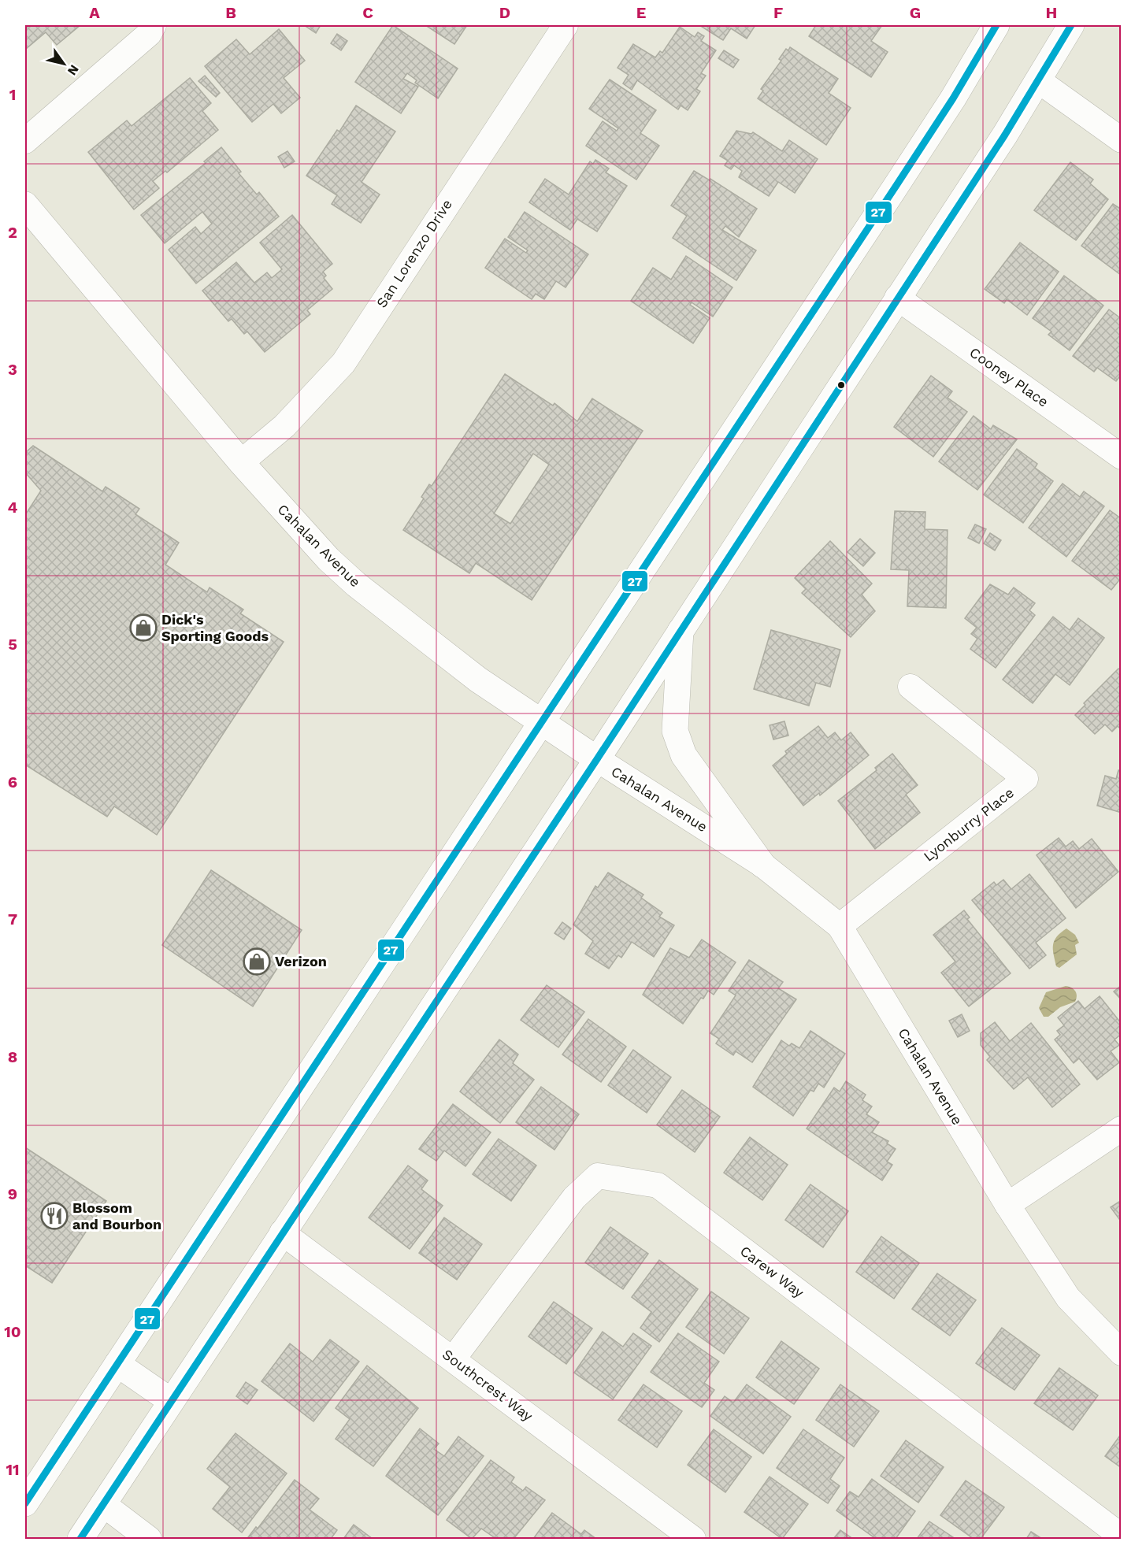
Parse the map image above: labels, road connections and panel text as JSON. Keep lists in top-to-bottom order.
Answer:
{
  "streets": {
    "main road": ["Cahalan Avenue"],
    "street": [
      "San Lorenzo Drive",
      "Cooney Place",
      "Lyonburry Place",
      "Carew Way",
      "Southcrest Way"
    ]
  },
  "crossings": [
    ["San Lorenzo Drive", "Cahalan Avenue"],
    ["Cahalan Avenue", "Lyonburry Place"],
    ["Carew Way", "Southcrest Way"]
  ],
  "places": {
    "shop": ["Dick's Sporting Goods", "Verizon"],
    "restaurant": ["Blossom and Bourbon"]
  },
  "lines": ["transit line 27"],
  "north": "bottom right",
  "grid": {
    "columns": [
      "A",
      "B",
      "C",
      "D",
      "E",
      "F",
      "G",
      "H"
    ],
    "rows": [
      "1",
      "2",
      "3",
      "4",
      "5",
      "6",
      "7",
      "8",
      "9",
      "10",
      "11"
    ]
  }
}
